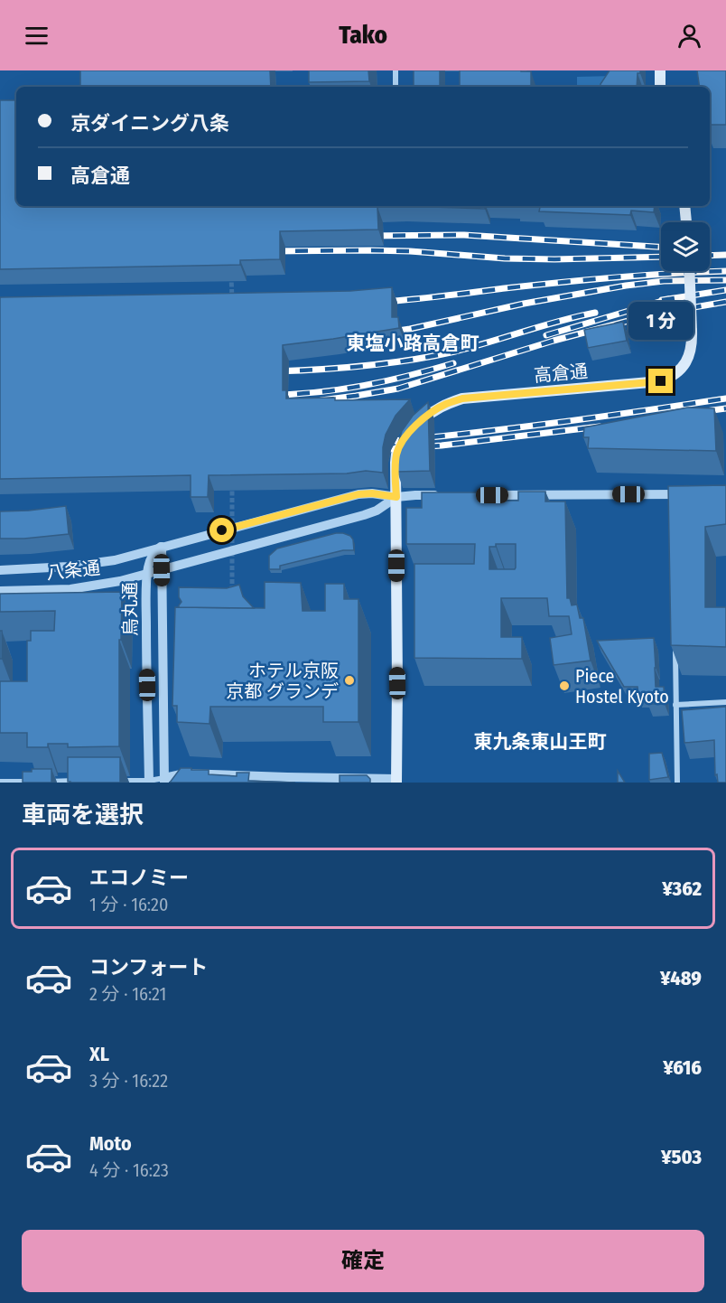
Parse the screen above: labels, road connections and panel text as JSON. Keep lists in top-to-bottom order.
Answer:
{
  "streets": {
    "main road": ["高倉通"],
    "street": ["八条通", "烏丸通"]
  },
  "crossings": [
    ["高倉通", "八条通"],
    ["八条通", "烏丸通"]
  ],
  "districts": ["東塩小路高倉町", "東九条東山王町"],
  "places": ["ホテル京阪 京都 グランデ", "Piece Hostel Kyoto"],
  "page": {
    "header": "Tako",
    "banner": ["京ダイニング八条", "高倉通"],
    "bubble": "1 分",
    "heading": "車両を選択",
    "list": [
      {
        "name": "エコノミー",
        "note": "1 分 · 16:20",
        "value": "¥362"
      },
      {
        "name": "コンフォート",
        "note": "2 分 · 16:21",
        "value": "¥489"
      },
      {
        "name": "XL",
        "note": "3 分 · 16:22",
        "value": "¥616"
      },
      {
        "name": "Moto",
        "note": "4 分 · 16:23",
        "value": "¥503"
      }
    ],
    "buttons": "確定"
  }
}
